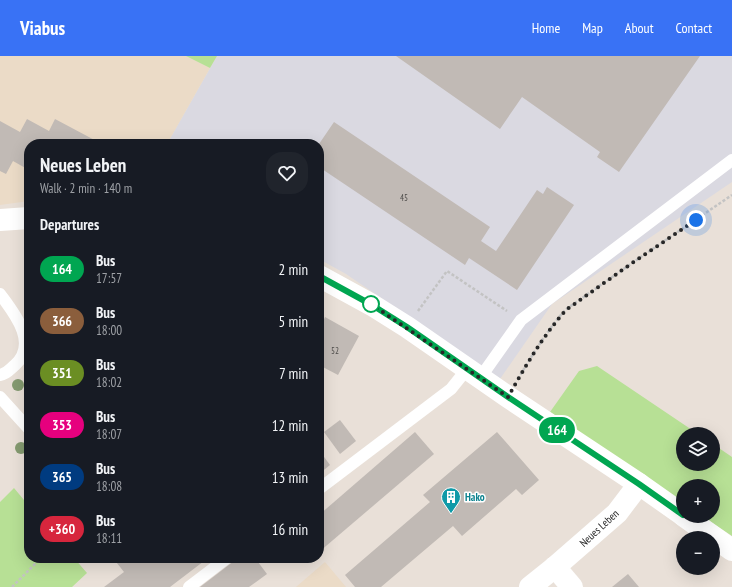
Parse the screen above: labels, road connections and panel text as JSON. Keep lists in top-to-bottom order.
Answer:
{
  "streets": {
    "street": ["Neues Leben"]
  },
  "places": {
    "building": ["Hako"]
  },
  "lines": ["bus line 164"],
  "house_numbers": ["45", "52"],
  "page": {
    "header": "Viabus",
    "nav": [
      "Home",
      "Map",
      "About",
      "Contact"
    ],
    "on_map": "164",
    "heading": [
      ["Neues Leben", "Walk · 2 min · 140 m"],
      "Departures"
    ],
    "list": [
      {
        "mark": "164",
        "name": "Bus",
        "note": "17:57",
        "value": "2 min"
      },
      {
        "mark": "366",
        "name": "Bus",
        "note": "18:00",
        "value": "5 min"
      },
      {
        "mark": "351",
        "name": "Bus",
        "note": "18:02",
        "value": "7 min"
      },
      {
        "mark": "353",
        "name": "Bus",
        "note": "18:07",
        "value": "12 min"
      },
      {
        "mark": "365",
        "name": "Bus",
        "note": "18:08",
        "value": "13 min"
      },
      {
        "mark": "+360",
        "name": "Bus",
        "note": "18:11",
        "value": "16 min"
      }
    ],
    "map_buttons": ["+", "−"]
  }
}
